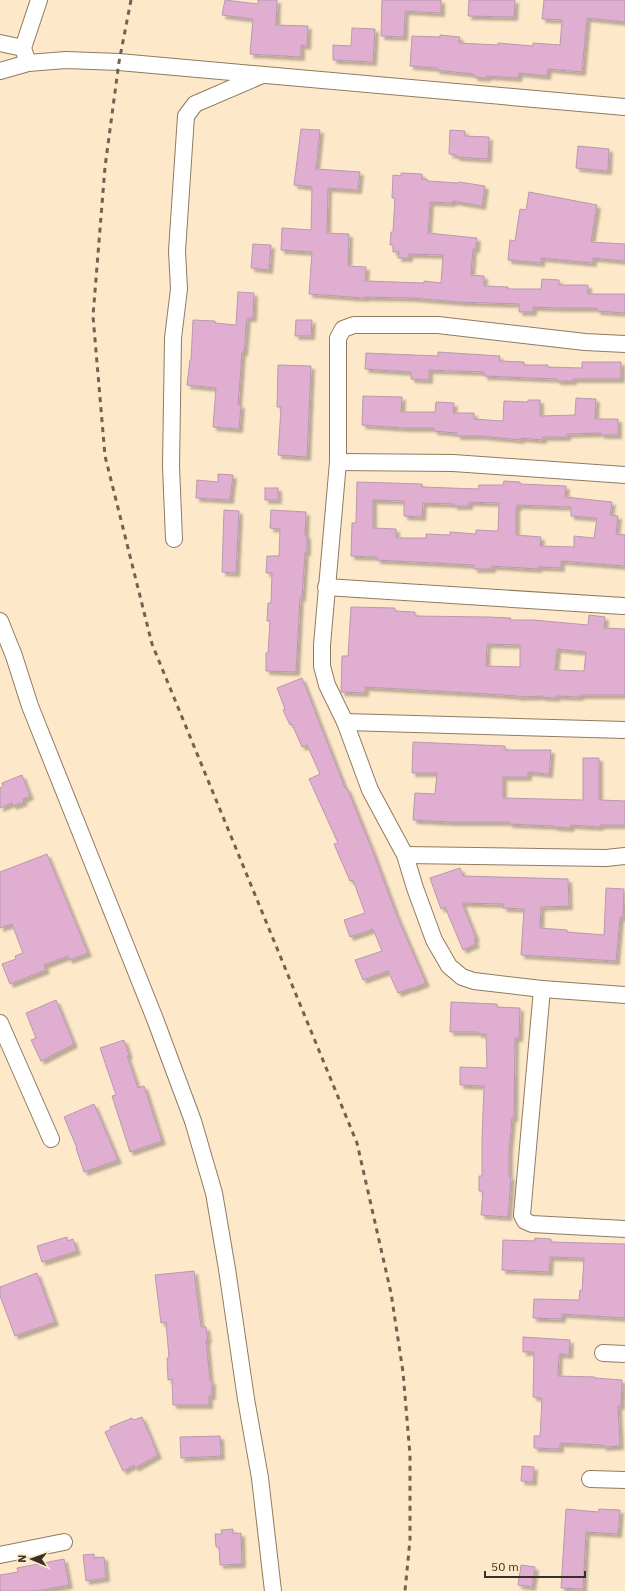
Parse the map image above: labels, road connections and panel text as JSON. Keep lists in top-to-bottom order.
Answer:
{
  "scale_bar": "50 m",
  "north": "left"
}
